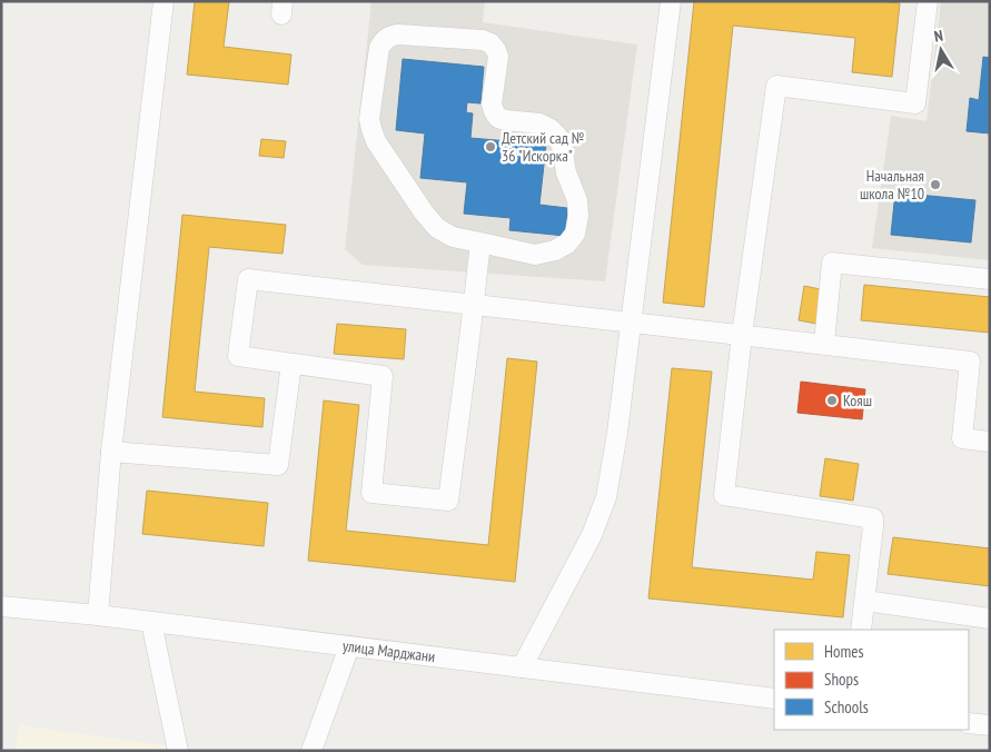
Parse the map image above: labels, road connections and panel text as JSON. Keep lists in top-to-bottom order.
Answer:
{
  "streets": {
    "street": ["улица Марджани"]
  },
  "places": ["Детский сад № 36 \"Искорка\"", "Начальная школа №10", "Кояш"],
  "legend": ["Homes", "Shops", "Schools"],
  "north": "top"
}
